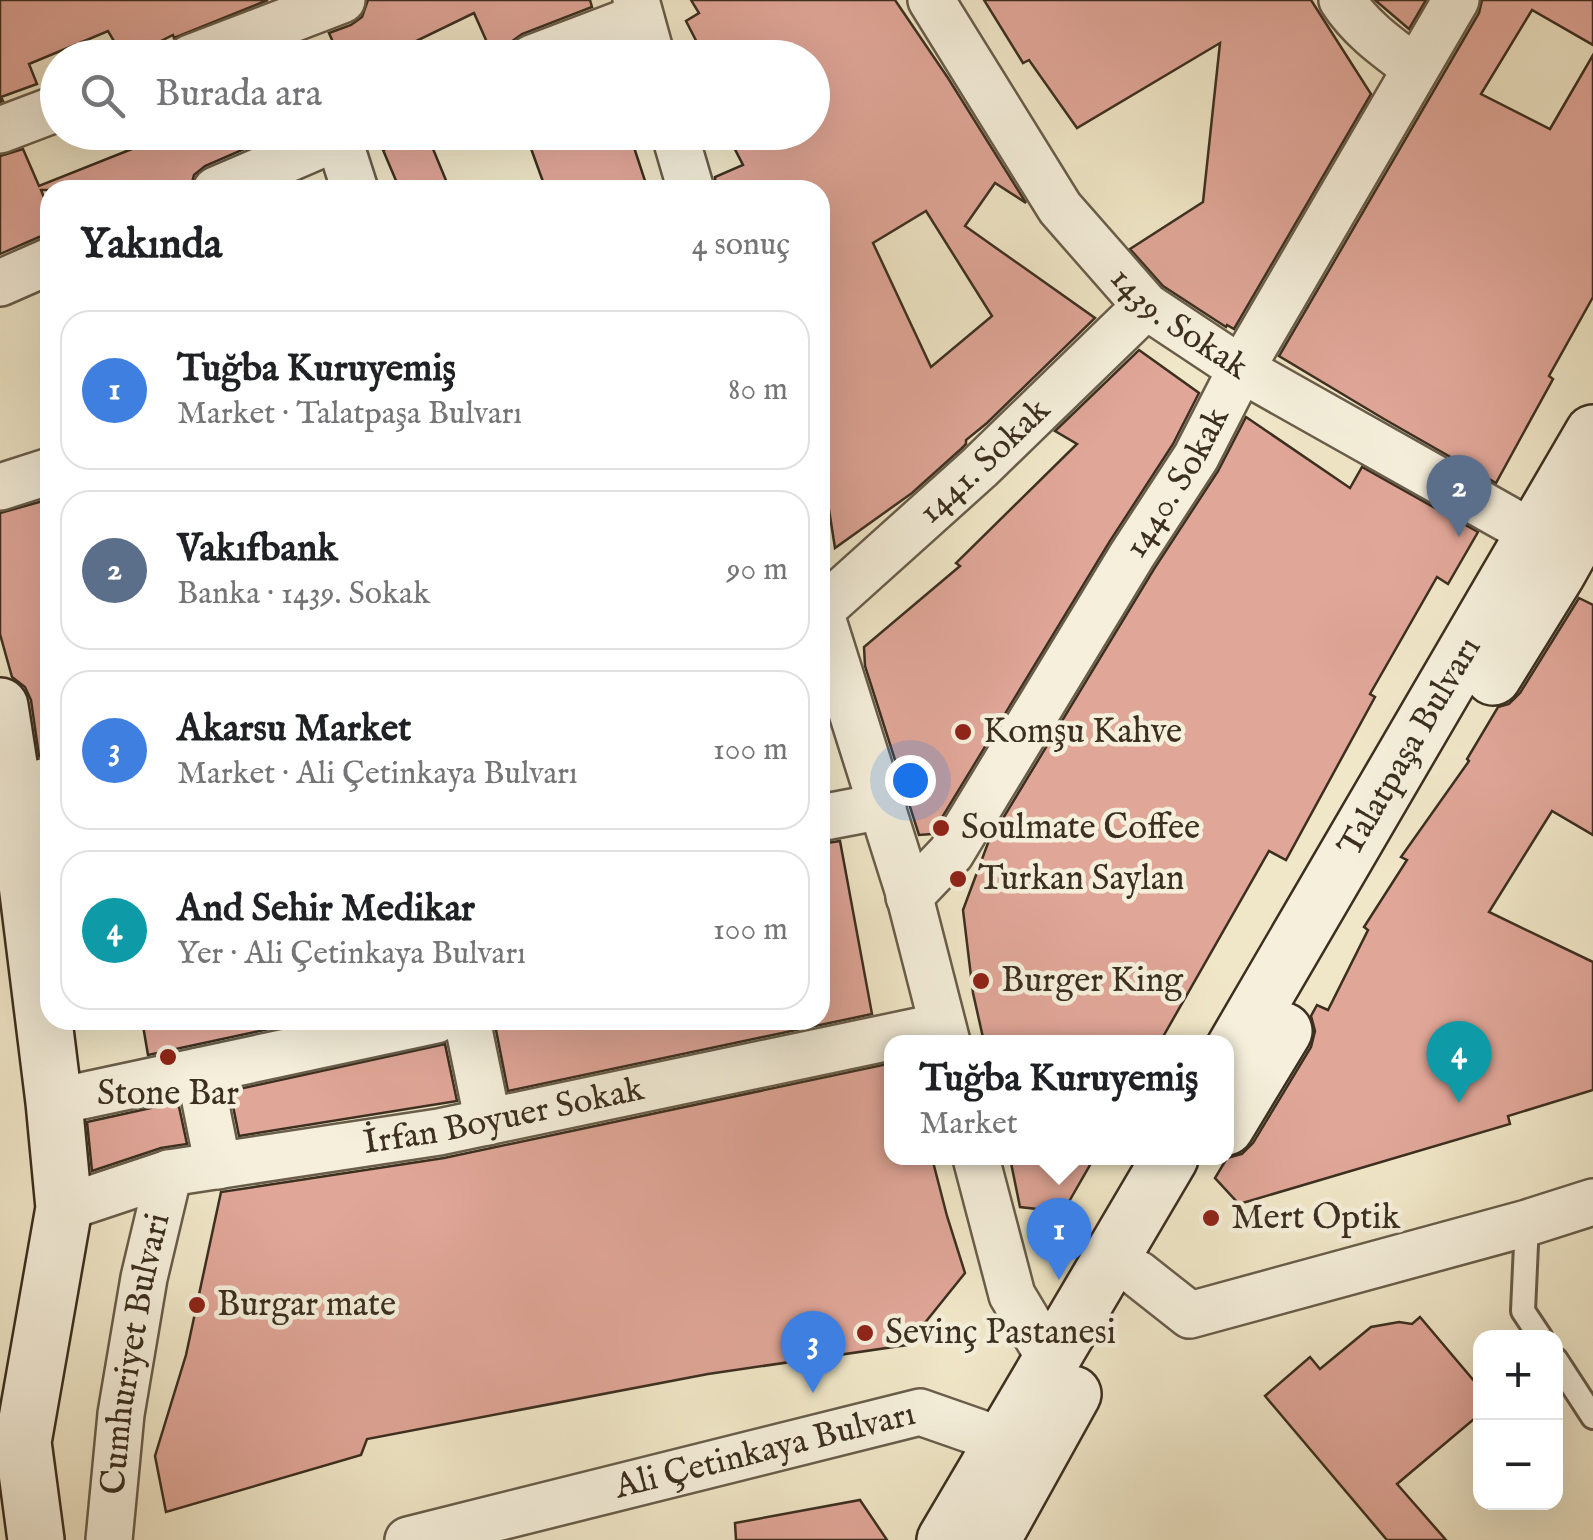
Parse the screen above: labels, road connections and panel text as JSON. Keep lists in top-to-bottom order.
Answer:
{
  "streets": {
    "main road": ["Talatpaşa Bulvarı"],
    "street": [
      "1439. Sokak",
      "1441. Sokak",
      "1440. Sokak",
      "İrfan Boyuer Sokak",
      "Cumhuriyet Bulvari",
      "Ali Çetinkaya Bulvarı"
    ]
  },
  "crossings": [
    ["1439. Sokak", "1441. Sokak"],
    ["1439. Sokak", "1440. Sokak"],
    ["1439. Sokak", "Talatpaşa Bulvarı"],
    ["İrfan Boyuer Sokak", "Cumhuriyet Bulvari"]
  ],
  "places": [
    "Komşu Kahve",
    "Soulmate Coffee",
    "Turkan Saylan",
    "Burger King",
    "Stone Bar",
    "Mert Optik",
    "Burgar mate",
    "Sevinç Pastanesi"
  ],
  "page": {
    "search": "Burada ara",
    "heading": ["Yakında", "4 sonuç"],
    "list": [
      {
        "mark": "1",
        "name": "Tuğba Kuruyemiş",
        "note": "Market · Talatpaşa Bulvarı",
        "value": "80 m"
      },
      {
        "mark": "2",
        "name": "Vakıfbank",
        "note": "Banka · 1439. Sokak",
        "value": "90 m"
      },
      {
        "mark": "3",
        "name": "Akarsu Market",
        "note": "Market · Ali Çetinkaya Bulvarı",
        "value": "100 m"
      },
      {
        "mark": "4",
        "name": "And Sehir Medikar",
        "note": "Yer · Ali Çetinkaya Bulvarı",
        "value": "100 m"
      }
    ],
    "pins": [
      "2",
      "4",
      "1",
      "3"
    ],
    "popup": ["Tuğba Kuruyemiş", "Market"],
    "map_buttons": ["+", "−"]
  }
}
